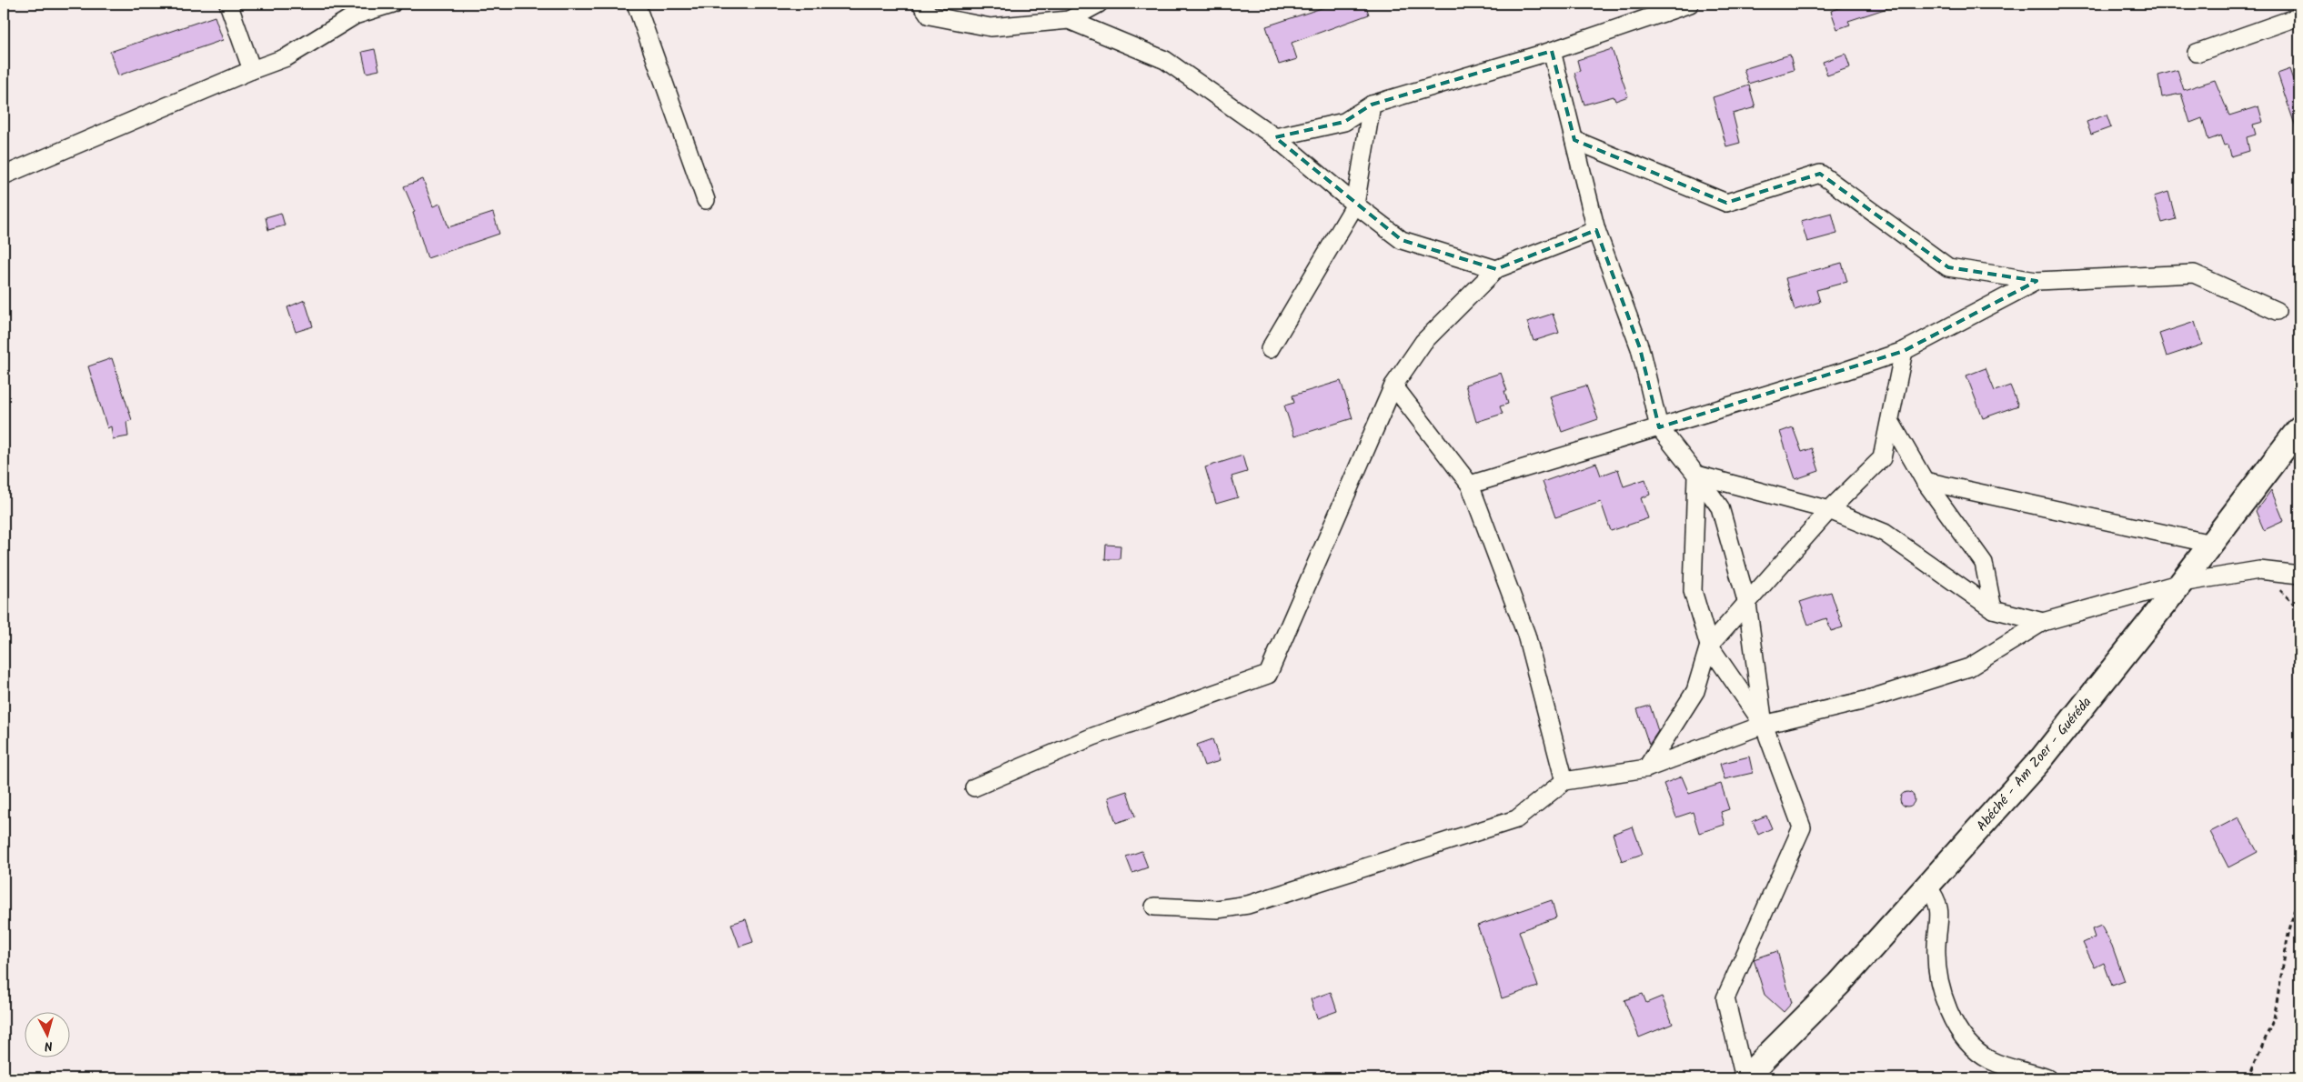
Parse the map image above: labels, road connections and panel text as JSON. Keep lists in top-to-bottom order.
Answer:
{
  "streets": {
    "main road": ["Abéché - Am Zoer - Guéréda"]
  },
  "north": "bottom"
}
